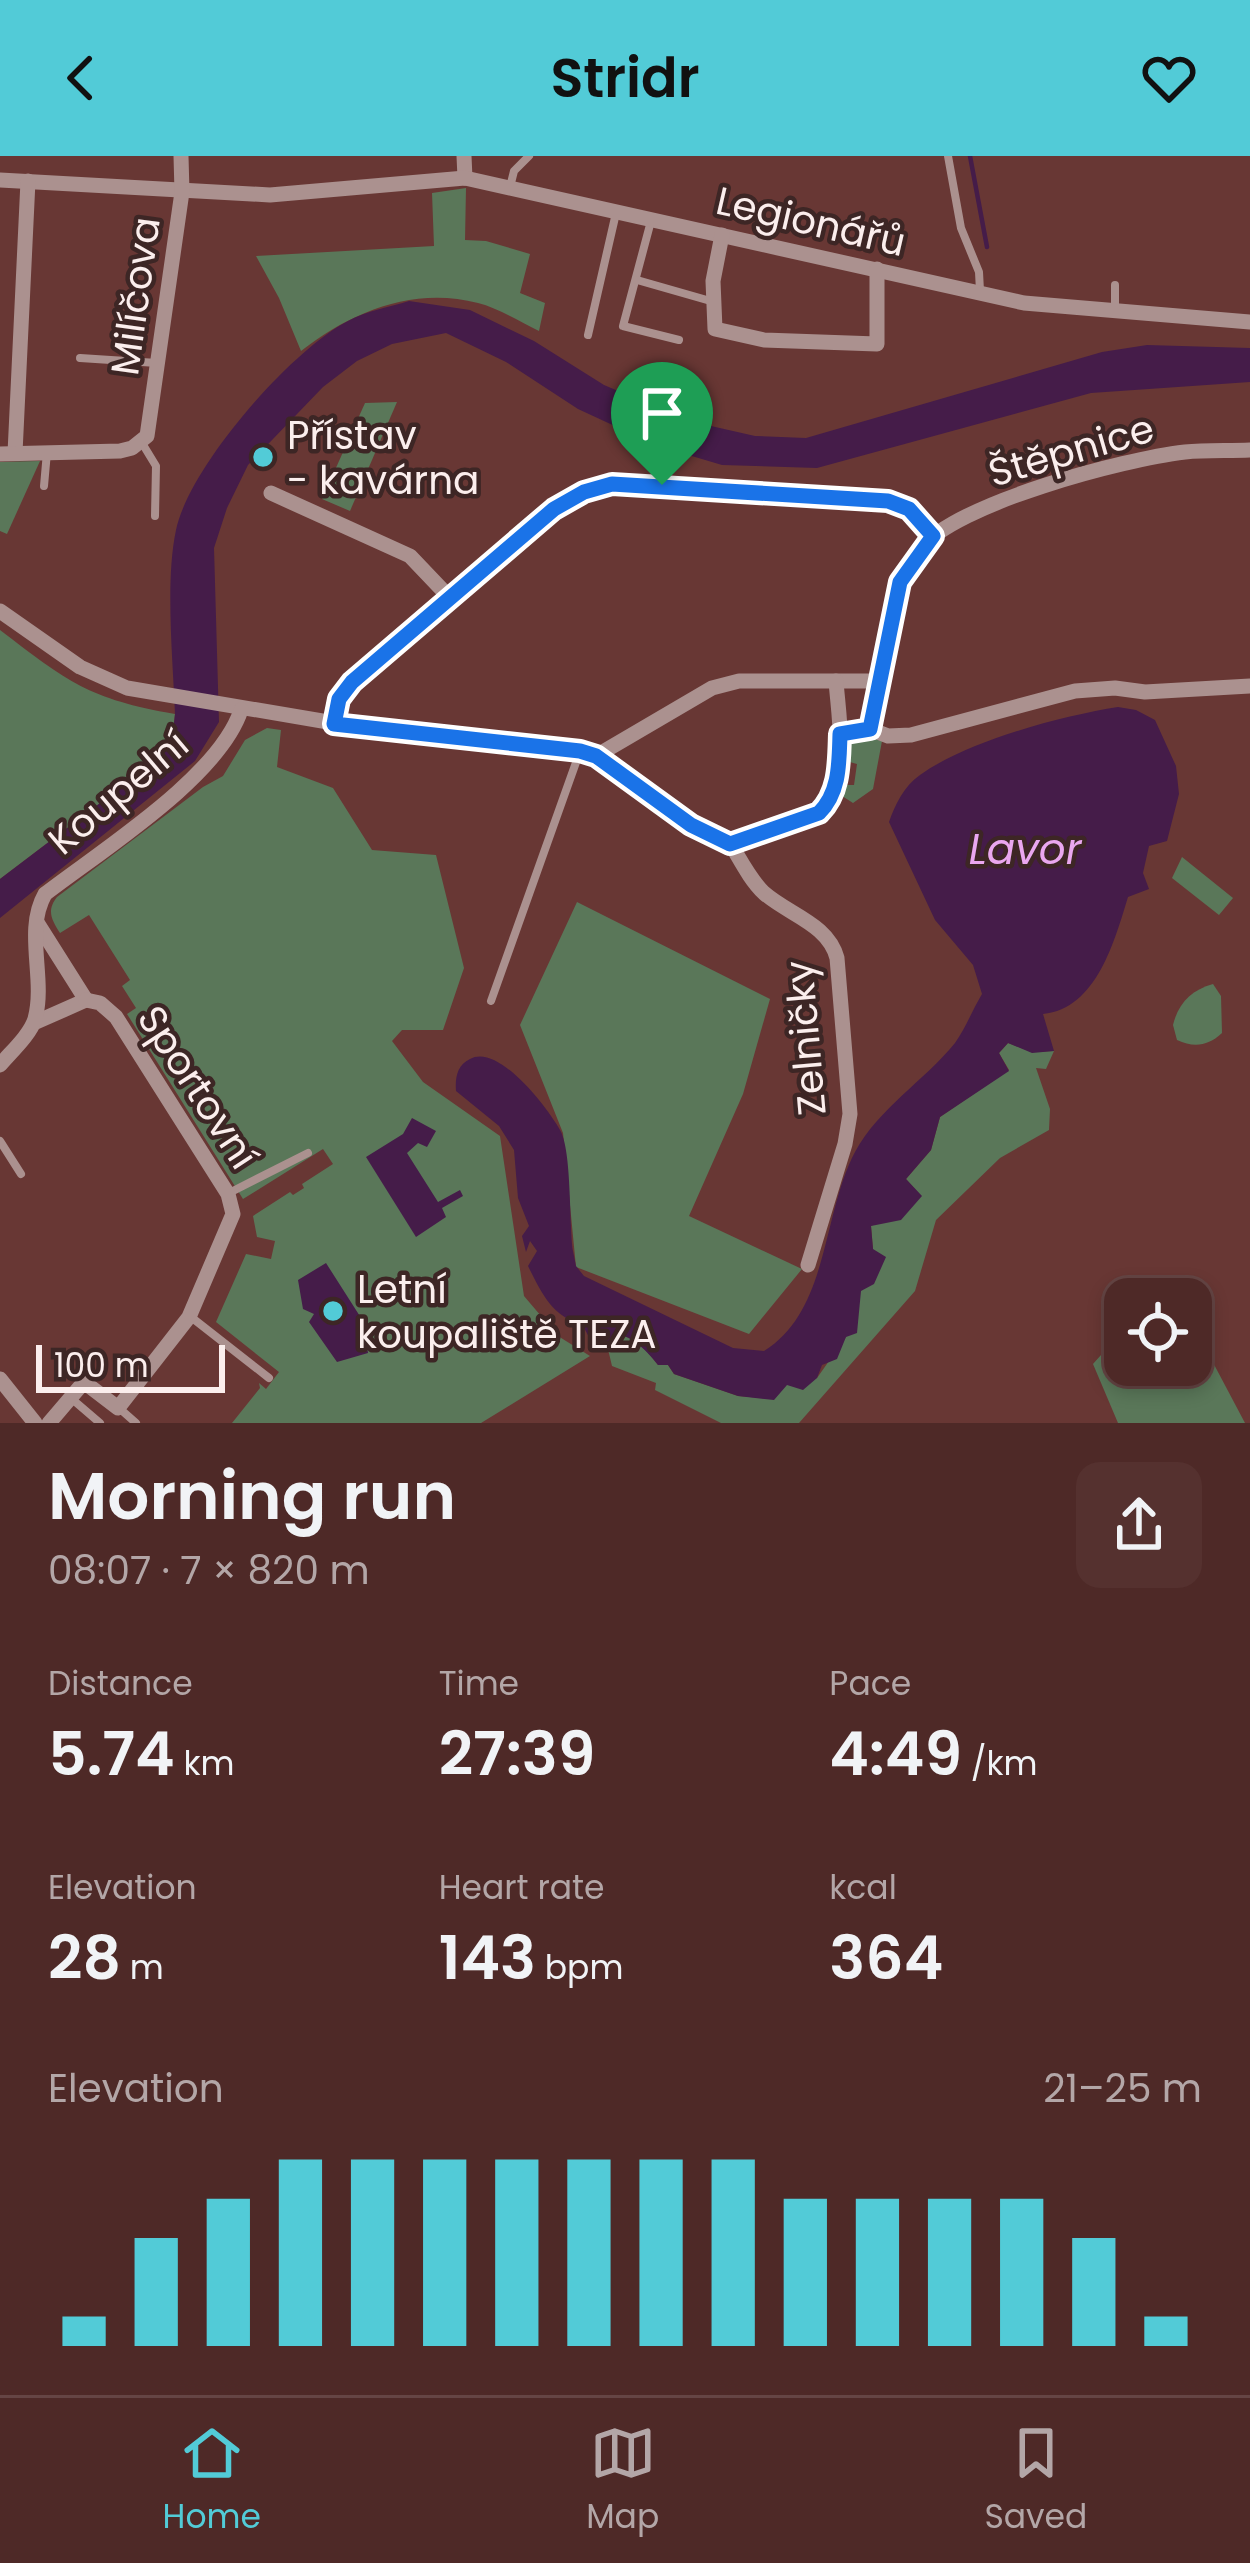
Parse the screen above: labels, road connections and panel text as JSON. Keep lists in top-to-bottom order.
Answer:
{
  "streets": {
    "street": [
      "Legionářů",
      "Milíčova",
      "Štěpnice",
      "Koupelní",
      "Zelničky",
      "Sportovní"
    ]
  },
  "crossings": [
    ["Legionářů", "Milíčova"]
  ],
  "water": ["Lavor"],
  "places": ["Přístav - kavárna", "Letní koupaliště TEZA"],
  "scale_bar": "100 m",
  "page": {
    "header": "Stridr",
    "scale": "100 m",
    "heading": ["Morning run", "08:07 · 7 × 820 m"],
    "stats": [
      ["Distance", "5.74 km"],
      ["Time", "27:39"],
      ["Pace", "4:49 /km"],
      ["Elevation", "28 m"],
      ["Heart rate", "143 bpm"],
      ["kcal", "364"]
    ],
    "chart": ["Elevation", "21–25 m"],
    "tabs": ["Home", "Map", "Saved"]
  }
}
